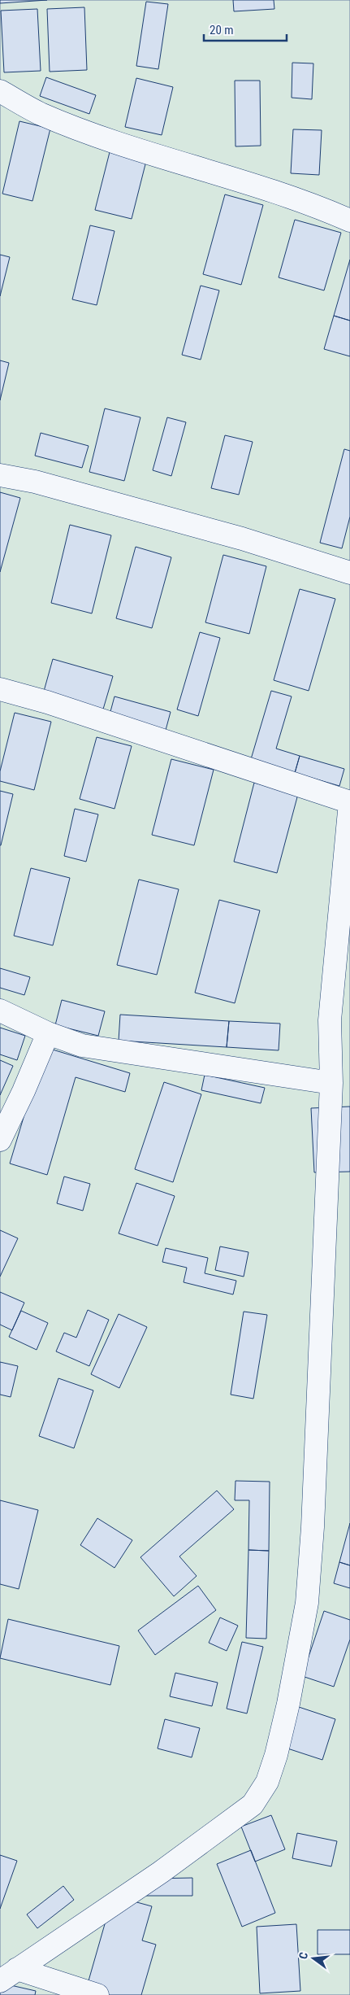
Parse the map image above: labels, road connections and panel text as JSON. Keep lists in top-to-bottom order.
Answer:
{
  "scale_bar": "20 m",
  "north": "left"
}
